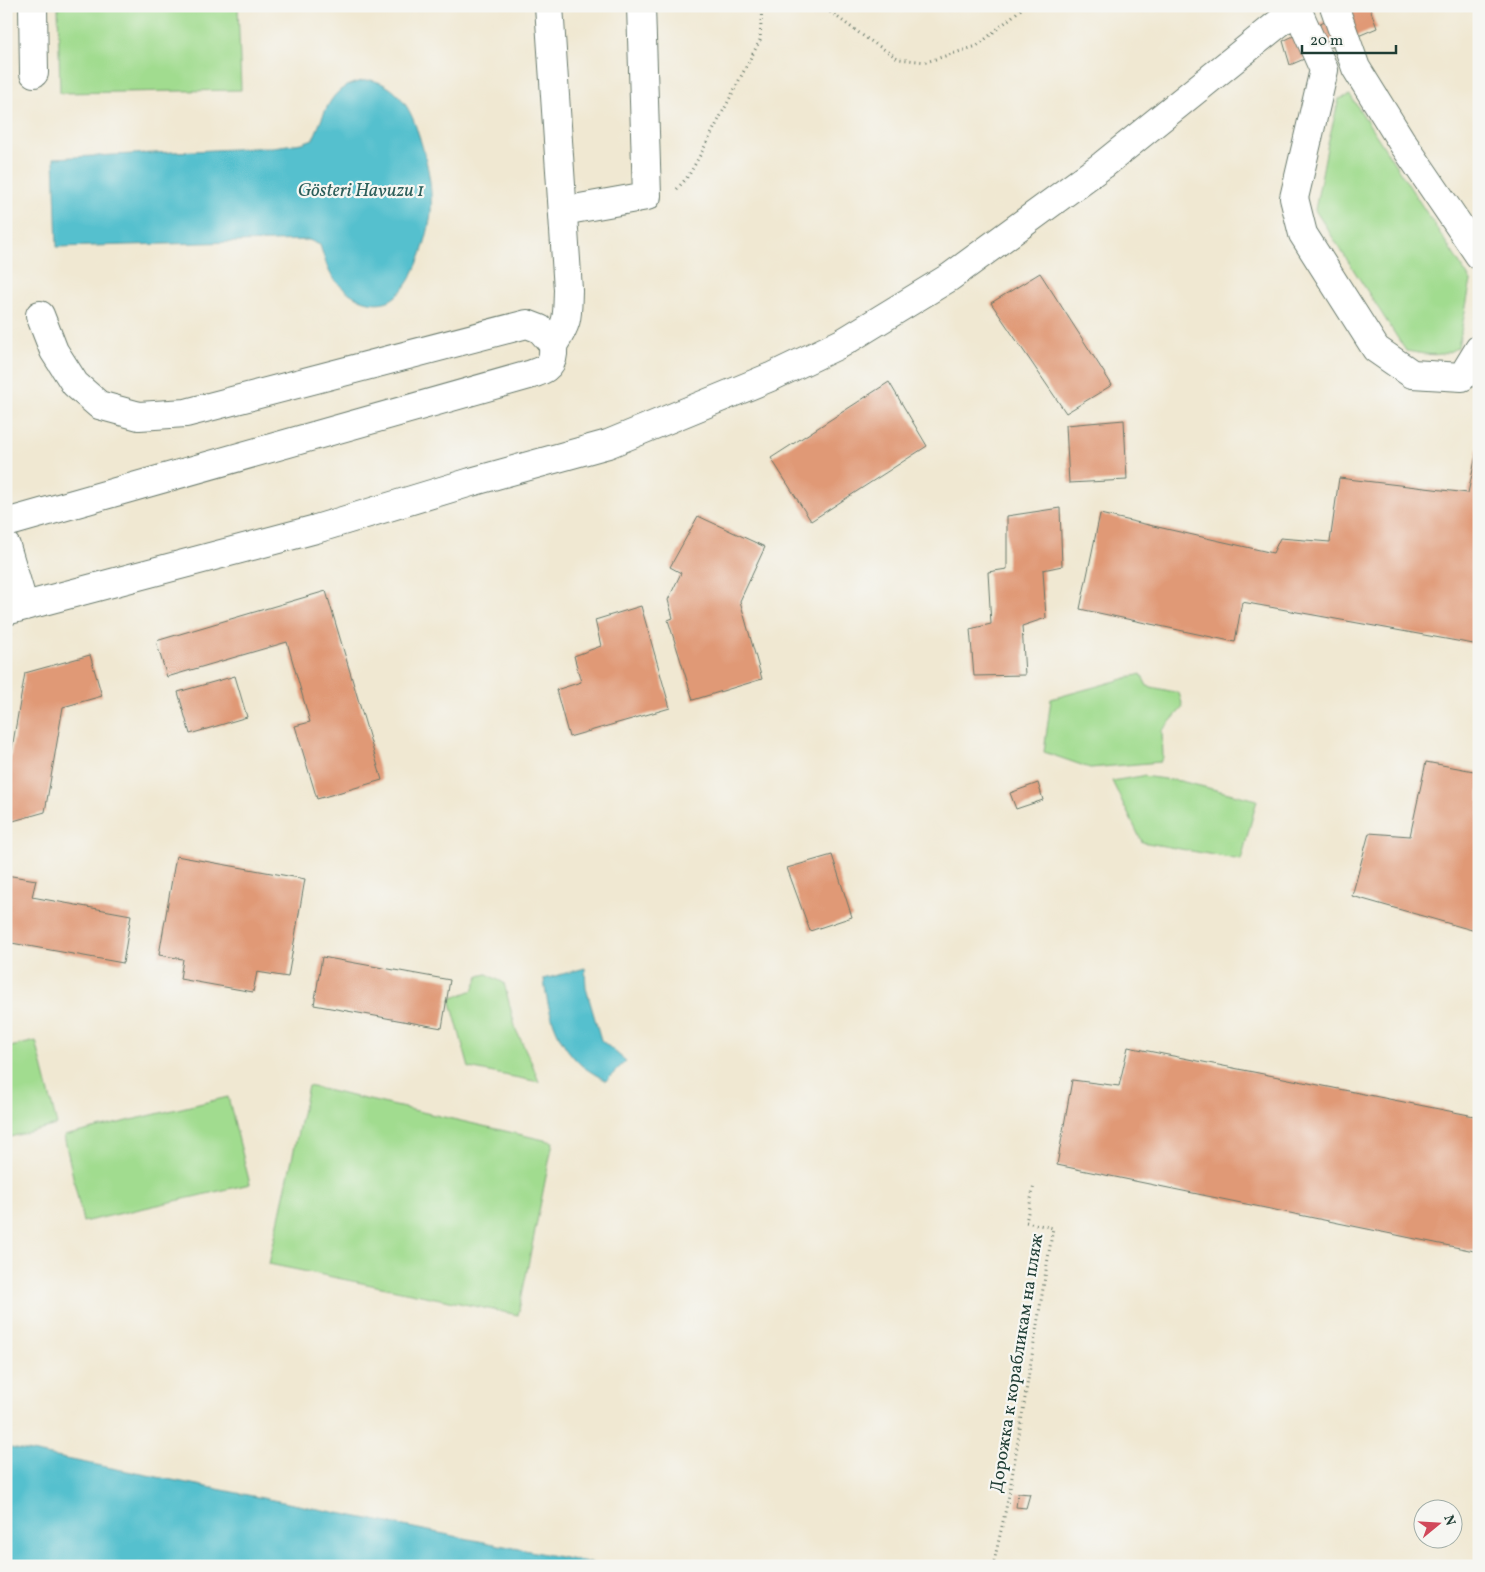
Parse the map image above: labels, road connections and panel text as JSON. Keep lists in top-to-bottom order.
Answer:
{
  "streets": {
    "path": ["Дорожка к корабликам на пляж"]
  },
  "water": ["Gösteri Havuzu 1"],
  "scale_bar": "20 m",
  "north": "right"
}
